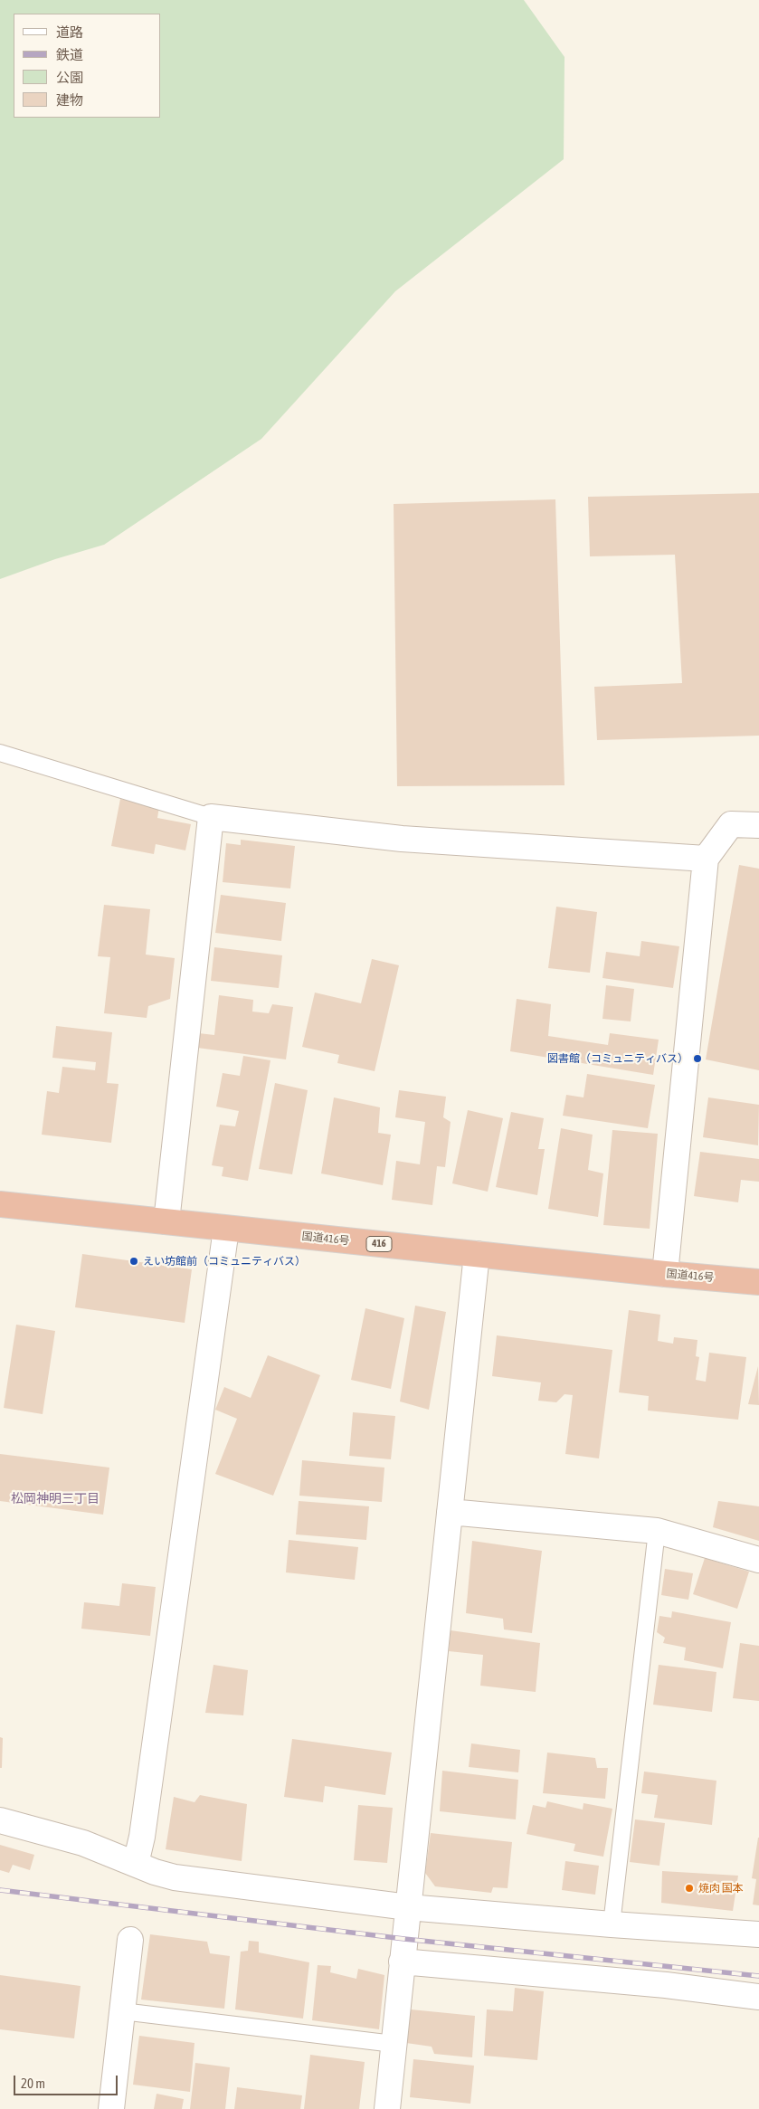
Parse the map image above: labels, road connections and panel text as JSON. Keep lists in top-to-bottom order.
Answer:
{
  "streets": {
    "highway": ["国道416号", "416"]
  },
  "districts": ["松岡神明三丁目"],
  "places": ["図書館（コミュニティバス）", "えい坊館前（コミュニティバス）", "焼肉 国本"],
  "legend": [
    "道路",
    "鉄道",
    "公園",
    "建物"
  ],
  "scale_bar": "20 m"
}
